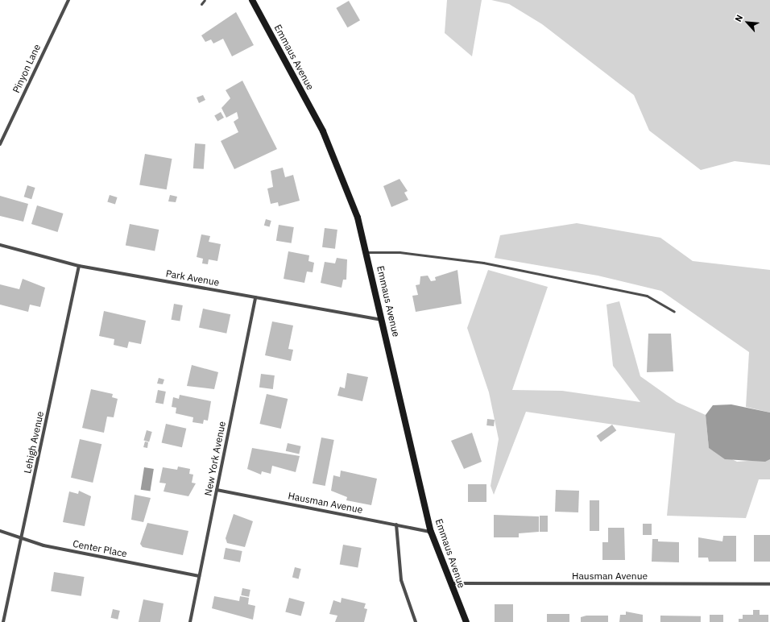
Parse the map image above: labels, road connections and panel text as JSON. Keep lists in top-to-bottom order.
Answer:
{
  "streets": {
    "main road": ["Emmaus Avenue"],
    "street": [
      "Pinyon Lane",
      "Park Avenue",
      "Lehigh Avenue",
      "New York Avenue",
      "Hausman Avenue",
      "Center Place"
    ]
  },
  "crossings": [
    ["Emmaus Avenue", "Park Avenue"],
    ["Emmaus Avenue", "Hausman Avenue"],
    ["Park Avenue", "Lehigh Avenue"],
    ["Park Avenue", "New York Avenue"],
    ["Lehigh Avenue", "Center Place"],
    ["New York Avenue", "Hausman Avenue"],
    ["New York Avenue", "Center Place"]
  ],
  "north": "top left"
}
